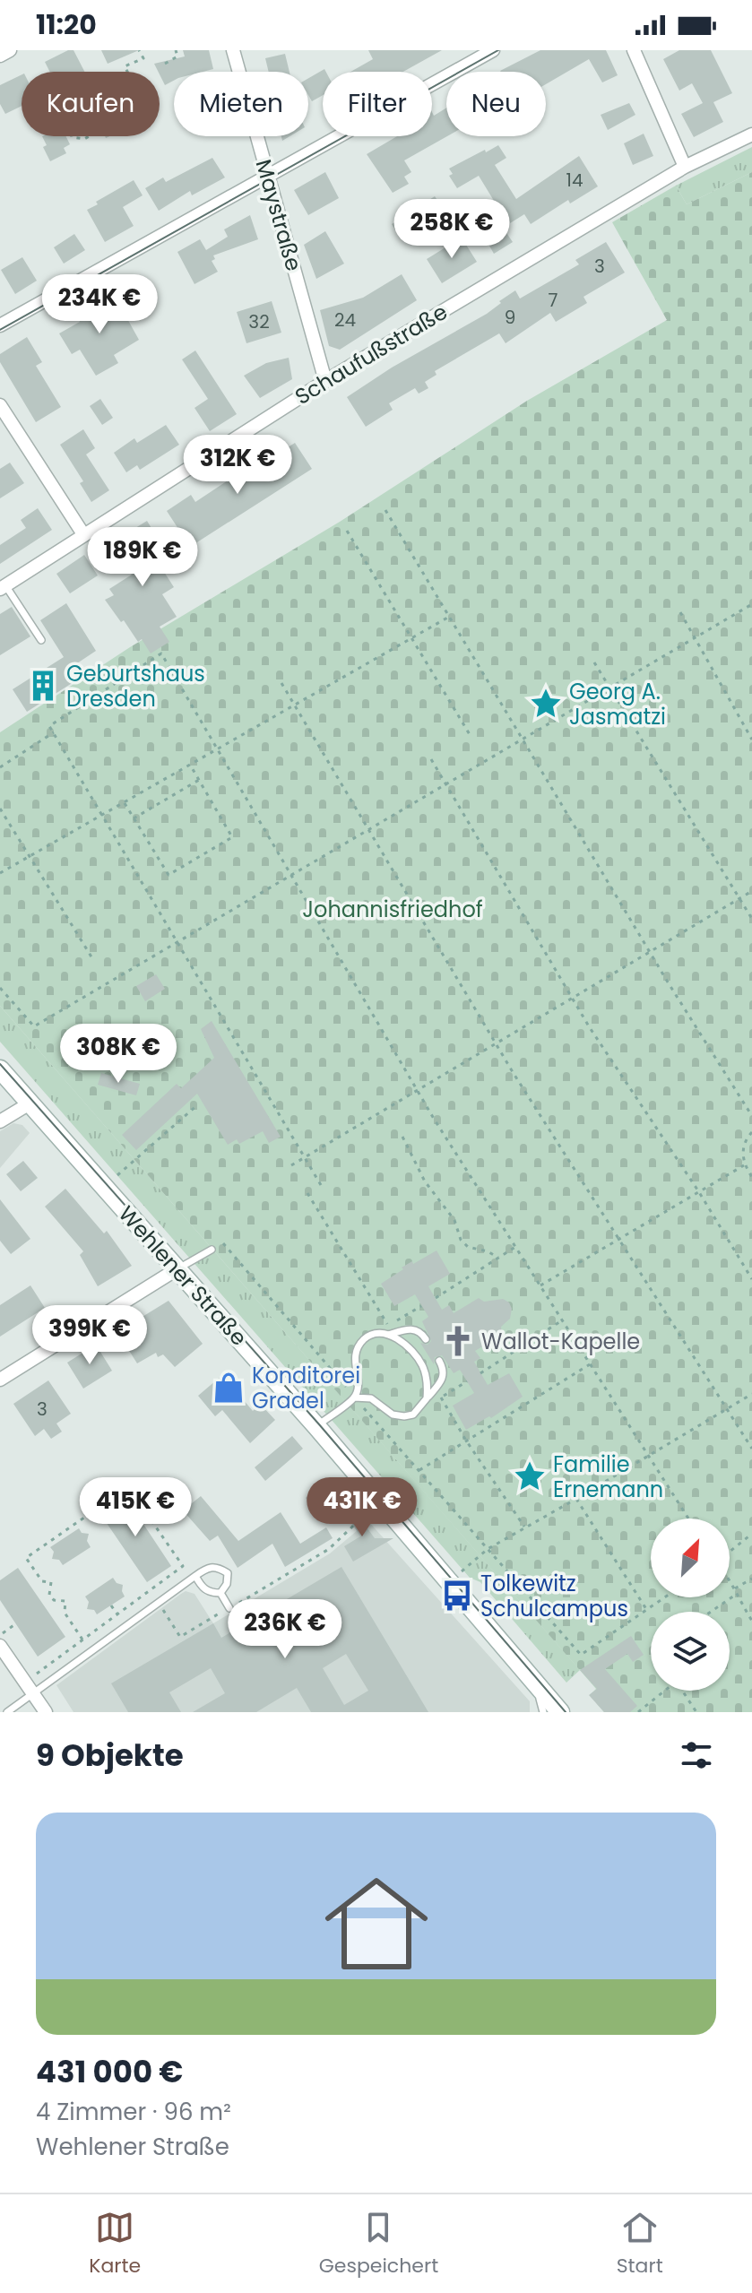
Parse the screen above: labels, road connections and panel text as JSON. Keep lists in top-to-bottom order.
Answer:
{
  "streets": {
    "main road": ["Wehlener Straße"],
    "street": ["Maystraße", "Schaufußstraße"]
  },
  "crossings": [
    ["Maystraße", "Schaufußstraße"]
  ],
  "parks": ["Johannisfriedhof"],
  "places": {
    "building": ["Geburtshaus Dresden"],
    "place": ["Georg A. Jasmatzi", "Familie Ernemann"],
    "church": ["Wallot-Kapelle"],
    "shop": ["Konditorei Gradel"],
    "bus stop": ["Tolkewitz Schulcampus"]
  },
  "house_numbers": [
    "14",
    "3",
    "7",
    "9",
    "24",
    "32",
    "3"
  ],
  "north": "top right",
  "page": {
    "status": "11:20",
    "chip": [
      "Kaufen",
      "Mieten",
      "Filter",
      "Neu"
    ],
    "price": [
      "258K €",
      "234K €",
      "312K €",
      "189K €",
      "308K €",
      "399K €",
      "415K €",
      "431K €",
      "236K €"
    ],
    "heading": "9 Objekte",
    "list": [
      {
        "name": "431 000 €",
        "note": "4 Zimmer · 96 m² · Wehlener Straße"
      }
    ],
    "tabs": ["Karte", "Gespeichert", "Start"]
  }
}
